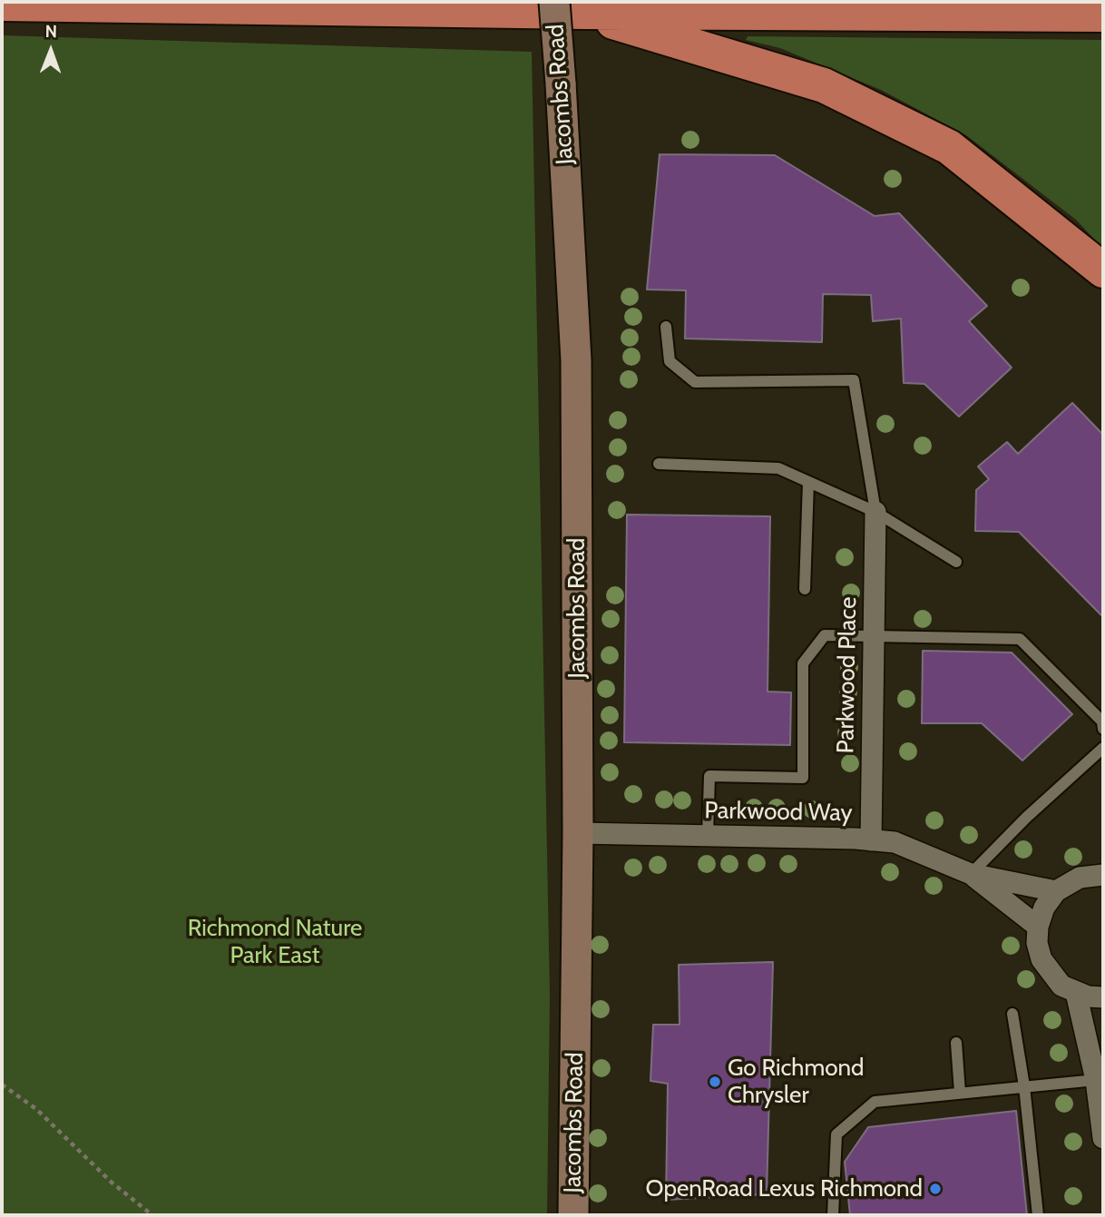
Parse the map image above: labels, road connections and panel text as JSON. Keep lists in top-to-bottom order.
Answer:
{
  "streets": {
    "street": ["Jacombs Road", "Parkwood Place", "Parkwood Way"]
  },
  "crossings": [
    ["Jacombs Road", "Parkwood Way"],
    ["Parkwood Place", "Parkwood Way"]
  ],
  "parks": ["Richmond Nature Park East"],
  "places": ["Go Richmond Chrysler", "OpenRoad Lexus Richmond"],
  "north": "top"
}
